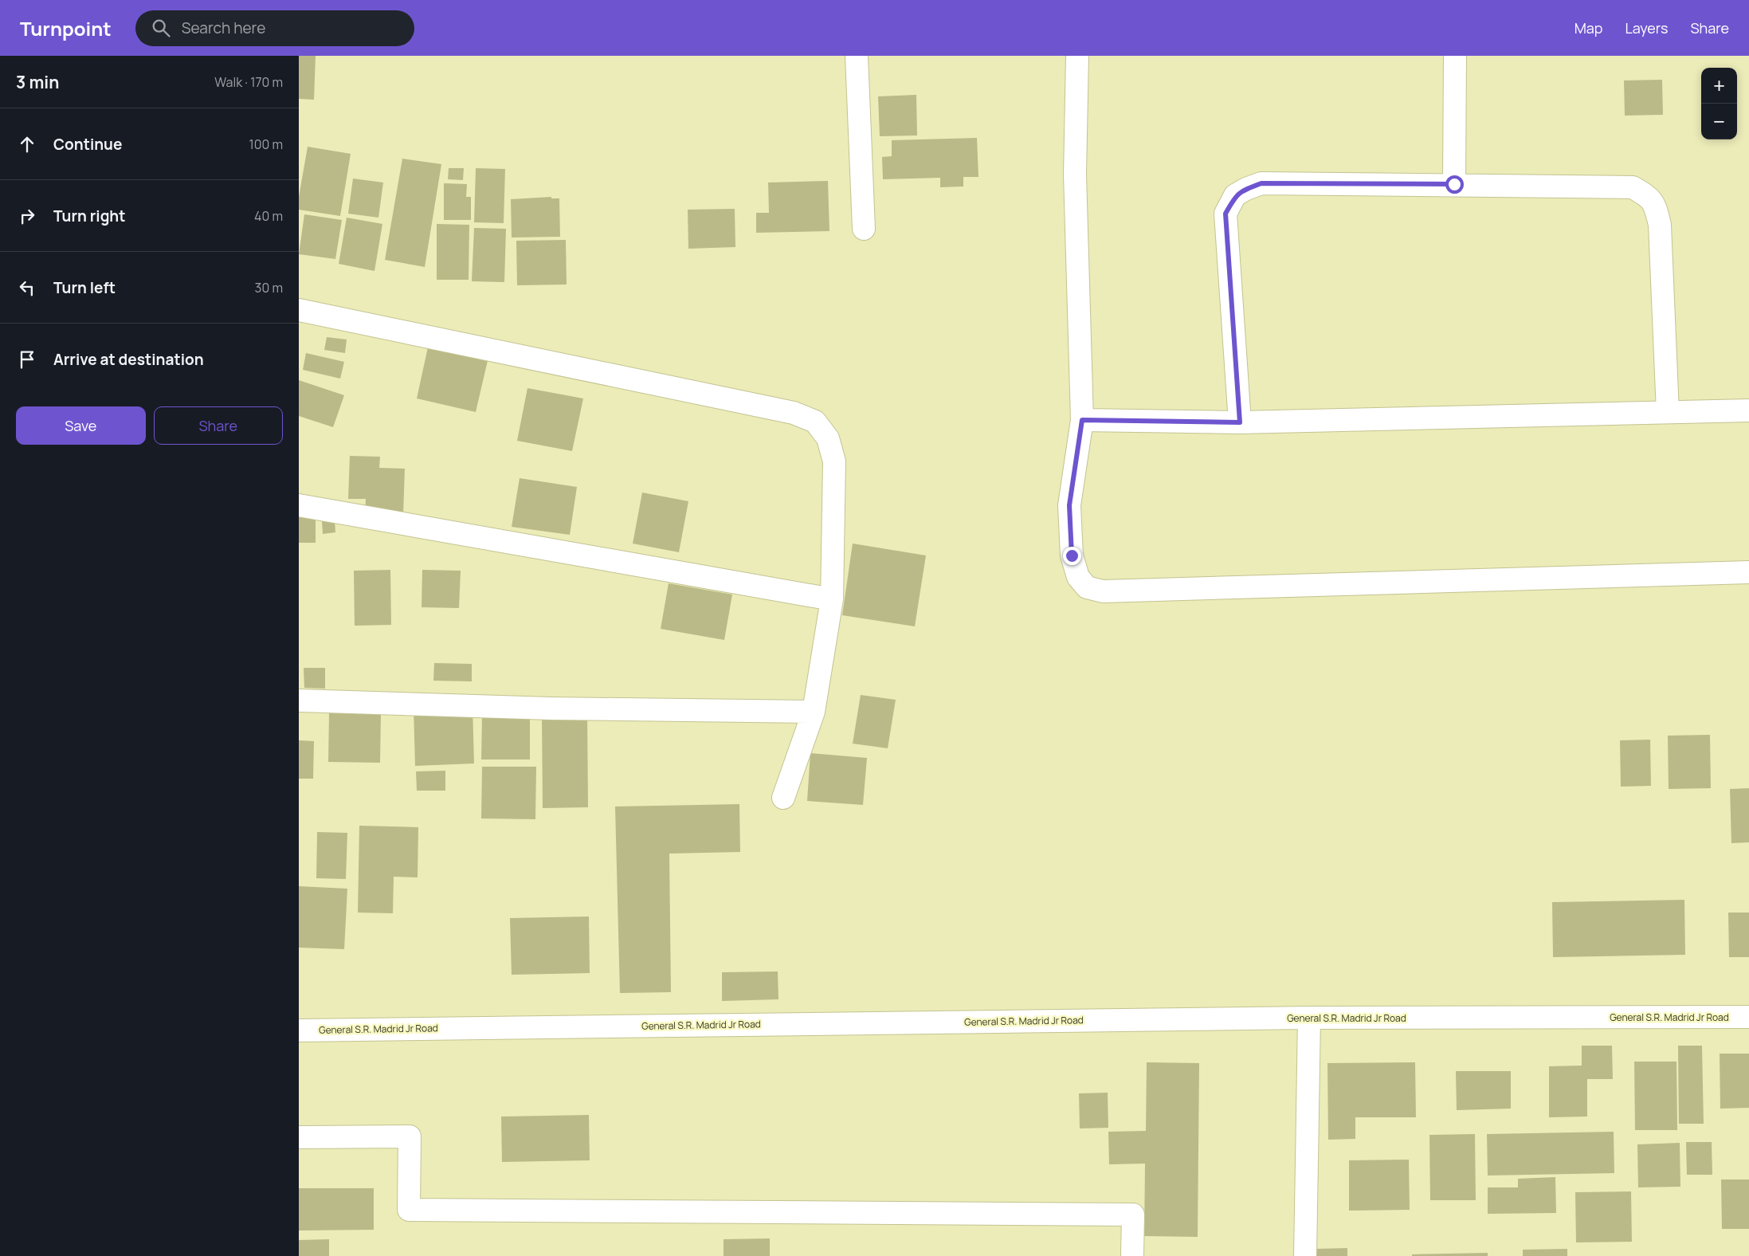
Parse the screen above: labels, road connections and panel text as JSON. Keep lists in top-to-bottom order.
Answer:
{
  "streets": {
    "street": ["General S.R. Madrid Jr Road"]
  },
  "page": {
    "header": "Turnpoint",
    "search": "Search here",
    "nav": ["Map", "Layers", "Share"],
    "heading": ["3 min", "Walk · 170 m"],
    "map_buttons": ["+", "−"],
    "list": [
      ["Continue", "100 m"],
      ["Turn right", "40 m"],
      ["Turn left", "30 m"],
      "Arrive at destination"
    ],
    "buttons": ["Save", "Share"]
  }
}
